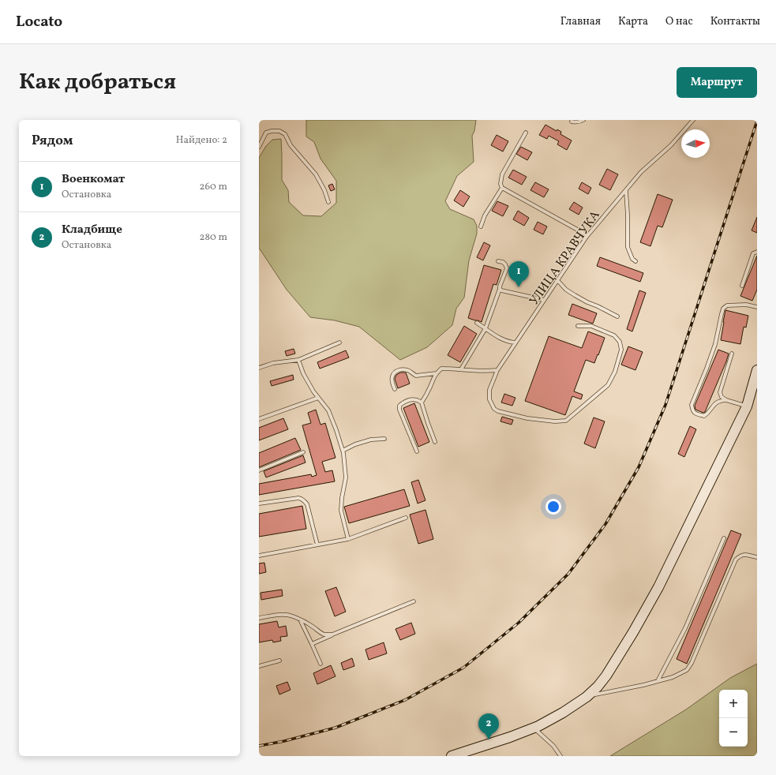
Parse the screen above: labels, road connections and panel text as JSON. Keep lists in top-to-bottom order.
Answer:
{
  "streets": {
    "lane": ["УЛИЦА КРАВЧУКА"]
  },
  "north": "right",
  "page": {
    "header": "Locato",
    "nav": [
      "Главная",
      "Карта",
      "О нас",
      "Контакты"
    ],
    "title": "Как добраться",
    "buttons": "Маршрут",
    "heading": ["Рядом", "Найдено: 2"],
    "list": [
      {
        "mark": "1",
        "name": "Военкомат",
        "note": "Остановка",
        "value": "260 m"
      },
      {
        "mark": "2",
        "name": "Кладбище",
        "note": "Остановка",
        "value": "280 m"
      }
    ],
    "pins": ["1", "2"],
    "map_buttons": ["+", "−"]
  }
}
